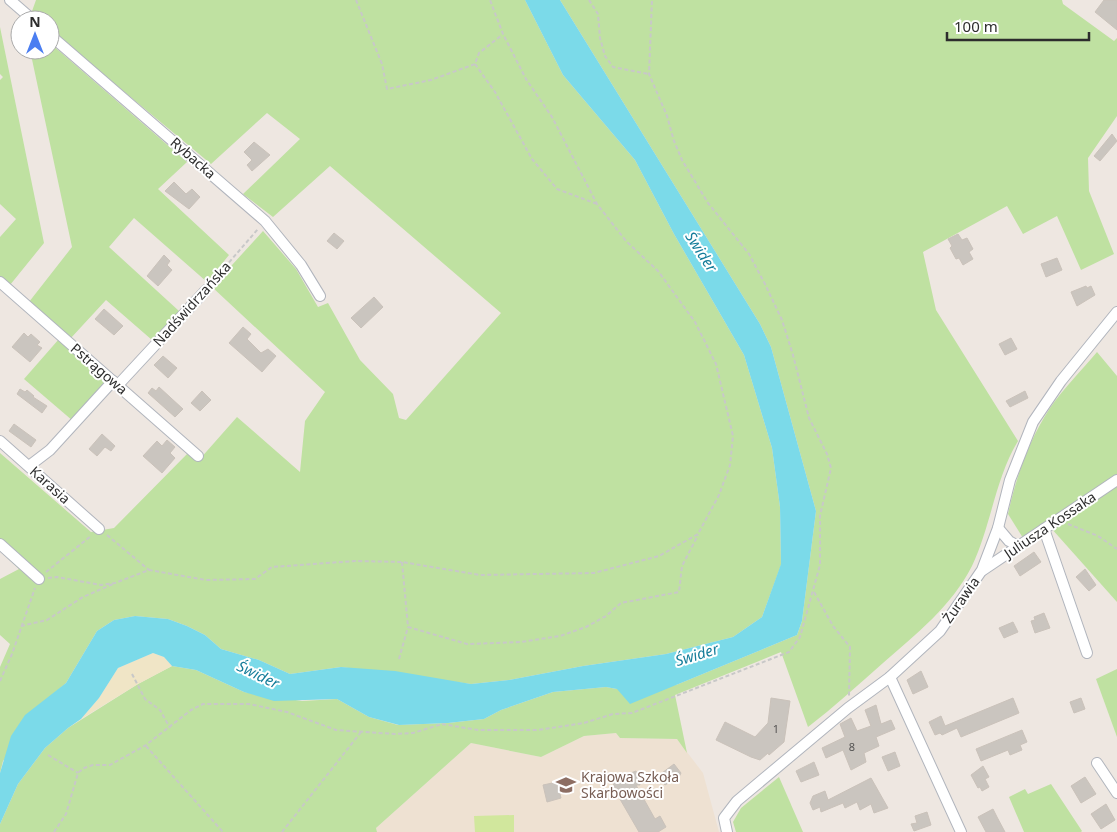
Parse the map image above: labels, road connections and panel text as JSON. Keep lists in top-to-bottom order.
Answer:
{
  "streets": {
    "street": [
      "Rybacka",
      "Nadświdrzańska",
      "Pstrągowa",
      "Karasia",
      "Juliusza Kossaka",
      "Żurawia"
    ]
  },
  "crossings": [
    ["Rybacka", "Nadświdrzańska"],
    ["Nadświdrzańska", "Pstrągowa"],
    ["Nadświdrzańska", "Karasia"],
    ["Juliusza Kossaka", "Żurawia"]
  ],
  "water": ["Świder"],
  "places": {
    "school or university": ["Krajowa Szkoła Skarbowości"]
  },
  "house_numbers": ["1", "8"],
  "scale_bar": "100 m",
  "north": "top"
}
